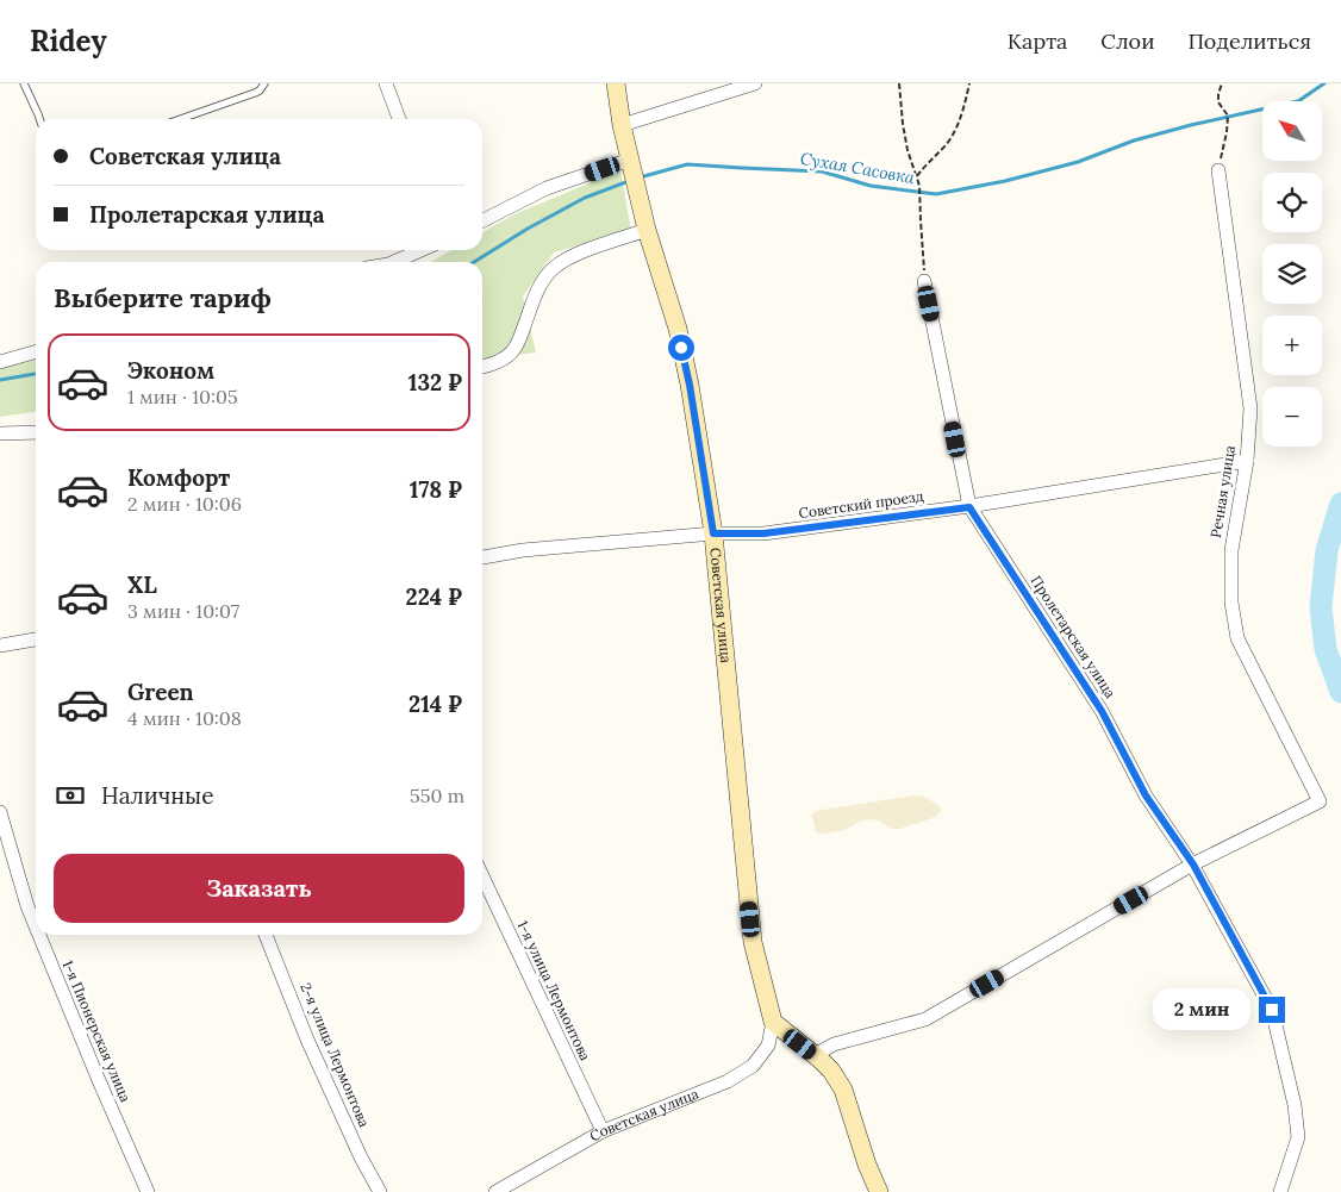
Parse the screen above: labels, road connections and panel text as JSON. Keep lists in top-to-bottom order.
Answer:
{
  "streets": {
    "street": [
      "Речная улица",
      "Советский проезд",
      "Советская улица",
      "Пролетарская улица",
      "1-я улица Лермонтова",
      "1-я Пионерская улица",
      "2-я улица Лермонтова"
    ]
  },
  "crossings": [
    ["Речная улица", "Советский проезд"],
    ["Речная улица", "Пролетарская улица"],
    ["Советский проезд", "Советская улица"],
    ["Советский проезд", "Пролетарская улица"],
    ["Советская улица", "1-я улица Лермонтова"]
  ],
  "water": ["Сухая Сасовка"],
  "north": "top left",
  "page": {
    "header": "Ridey",
    "nav": ["Карта", "Слои", "Поделиться"],
    "map_buttons": ["+", "−"],
    "banner": ["Советская улица", "Пролетарская улица"],
    "heading": "Выберите тариф",
    "list": [
      {
        "name": "Эконом",
        "note": "1 мин · 10:05",
        "value": "132 ₽"
      },
      {
        "name": "Комфорт",
        "note": "2 мин · 10:06",
        "value": "178 ₽"
      },
      {
        "name": "XL",
        "note": "3 мин · 10:07",
        "value": "224 ₽"
      },
      {
        "name": "Green",
        "note": "4 мин · 10:08",
        "value": "214 ₽"
      }
    ],
    "pay": ["Наличные", "550 m"],
    "buttons": "Заказать",
    "bubble": "2 мин"
  }
}
